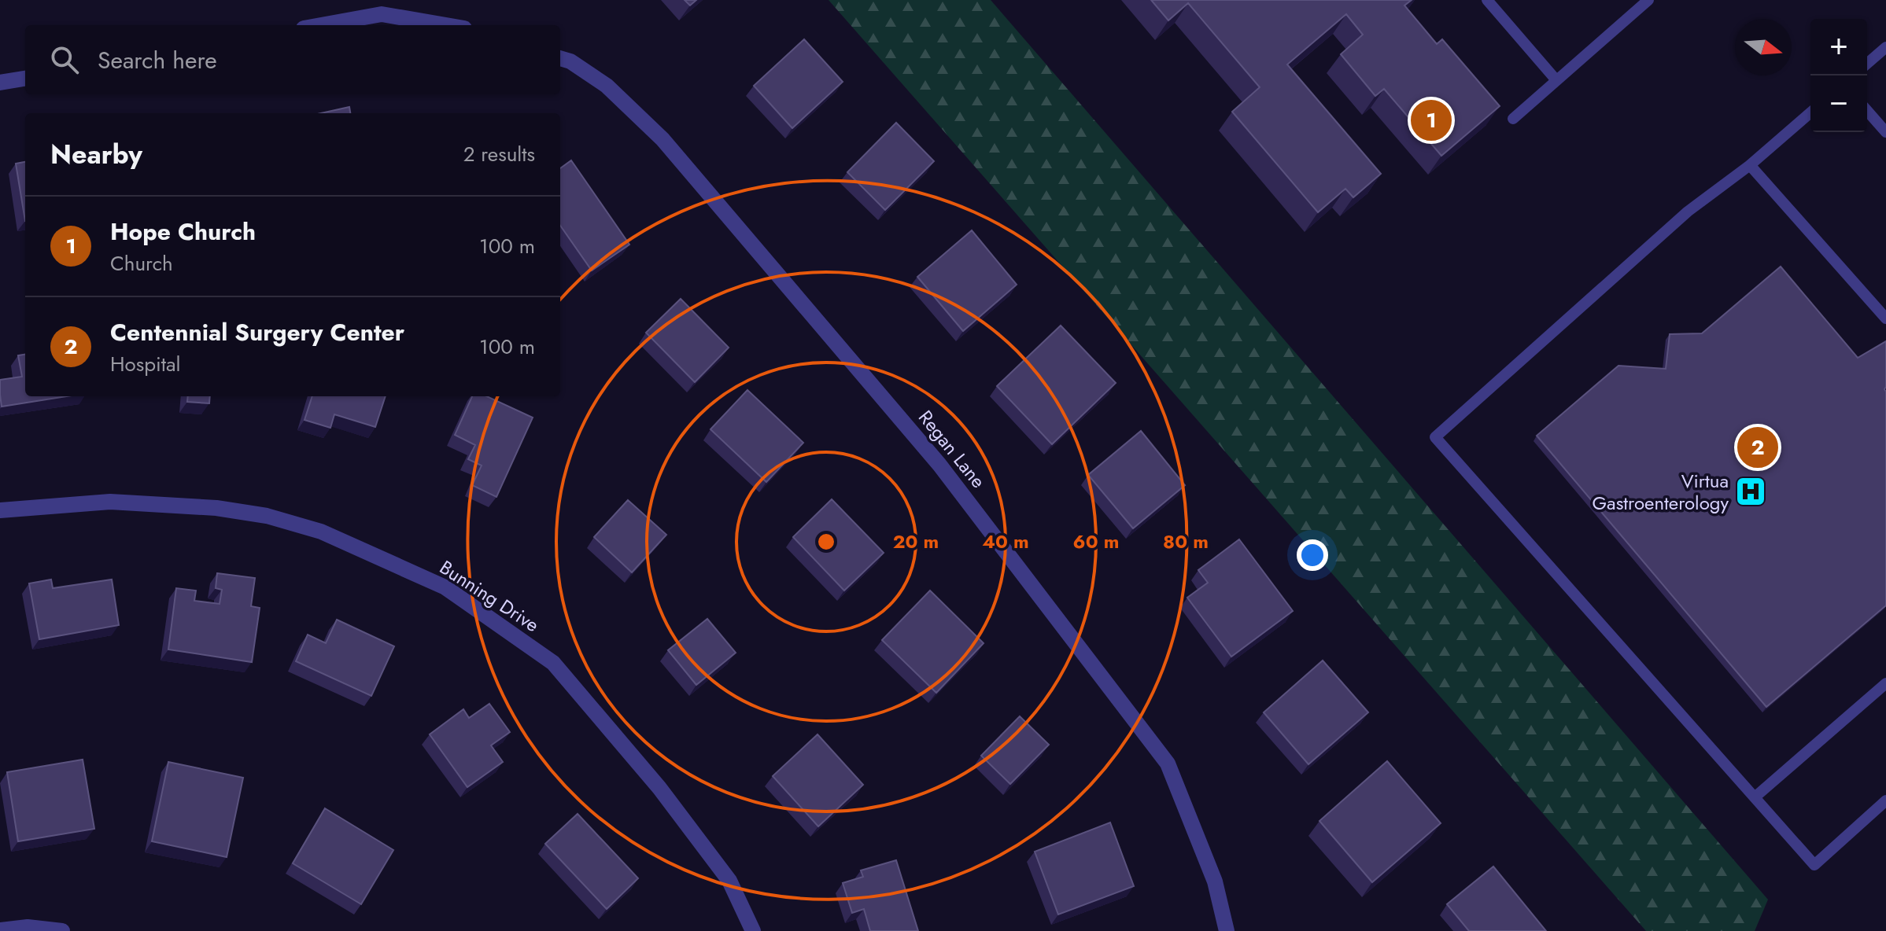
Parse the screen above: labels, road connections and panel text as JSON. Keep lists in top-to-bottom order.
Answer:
{
  "streets": {
    "street": ["Regan Lane", "Bunning Drive"]
  },
  "places": {
    "hospital": ["Virtua Gastroenterology"]
  },
  "north": "right",
  "page": {
    "map_buttons": ["+", "−"],
    "search": "Search here",
    "pins": ["1", "2"],
    "heading": ["Nearby", "2 results"],
    "list": [
      {
        "mark": "1",
        "name": "Hope Church",
        "note": "Church",
        "value": "100 m"
      },
      {
        "mark": "2",
        "name": "Centennial Surgery Center",
        "note": "Hospital",
        "value": "100 m"
      }
    ]
  },
  "rings": [
    "20 m",
    "40 m",
    "60 m",
    "80 m"
  ]
}
